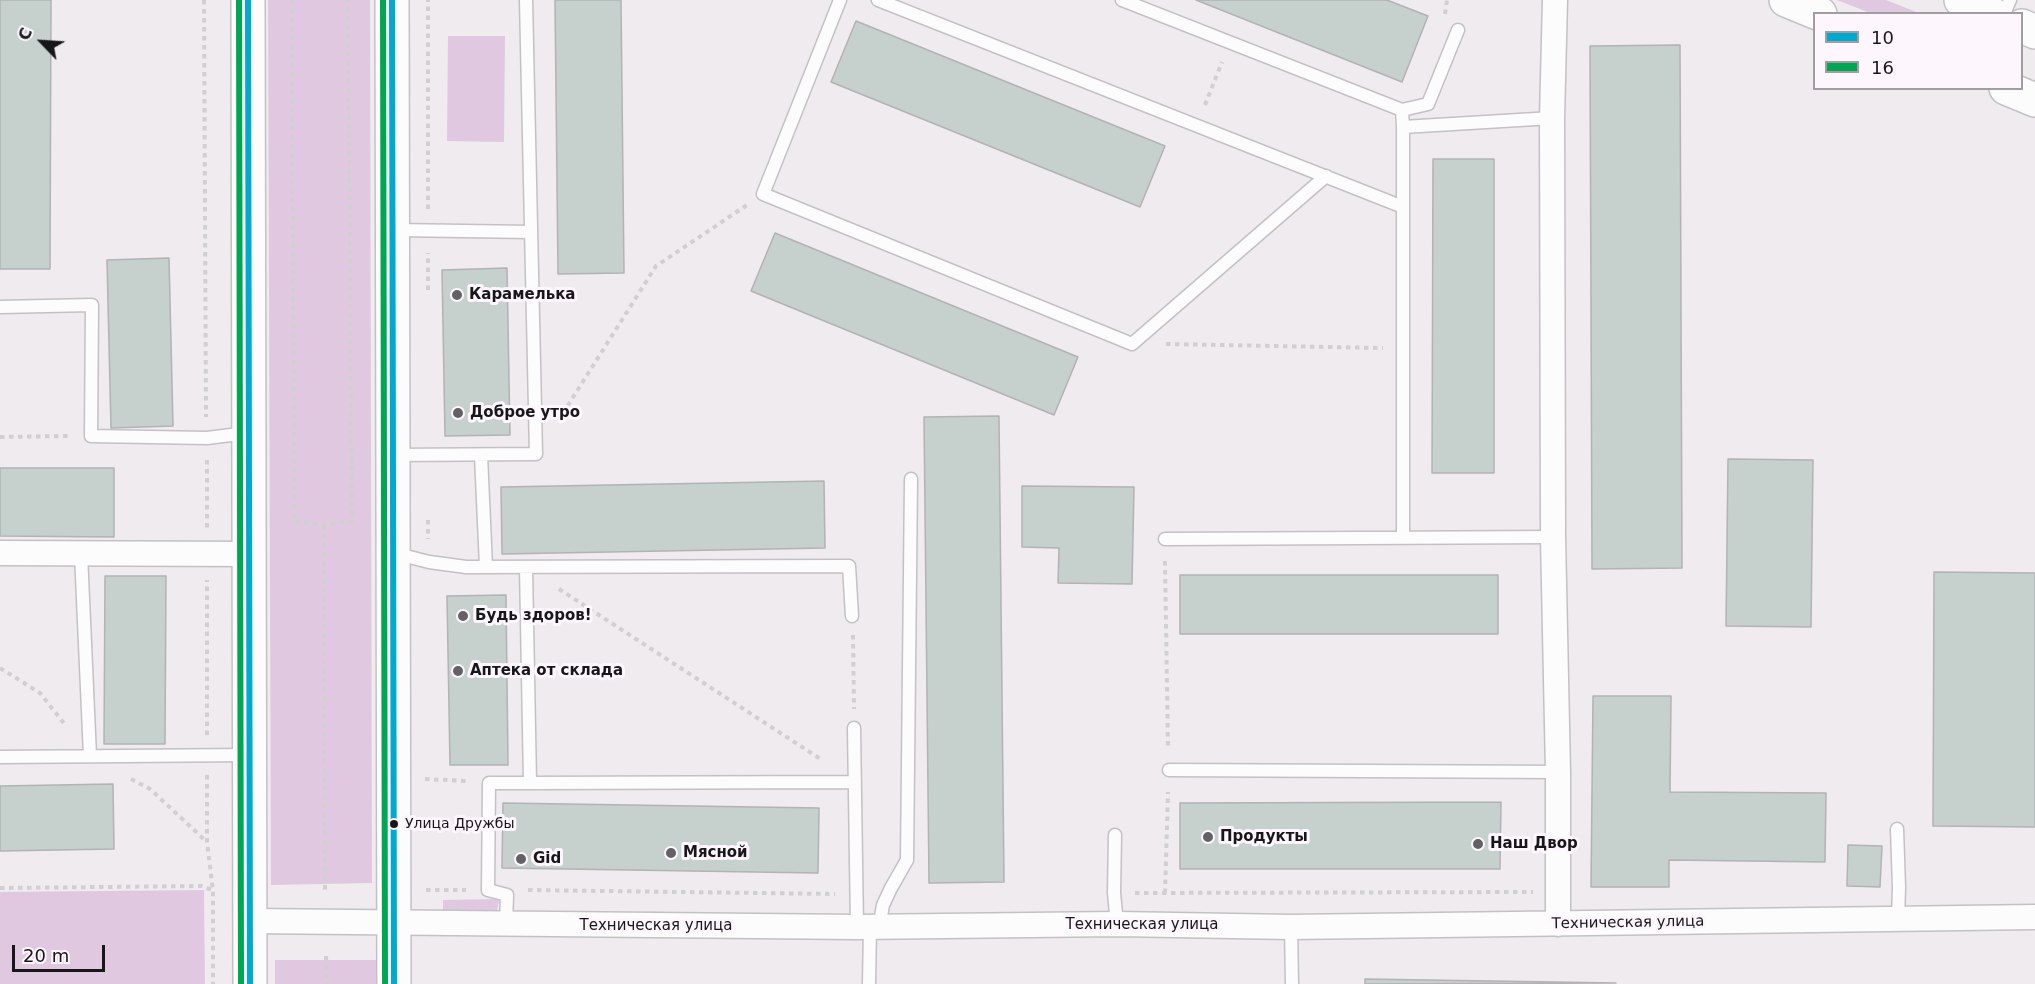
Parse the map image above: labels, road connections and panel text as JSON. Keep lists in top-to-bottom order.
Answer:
{
  "streets": {
    "street": ["Техническая улица"]
  },
  "places": [
    "Карамелька",
    "Доброе утро",
    "Будь здоров!",
    "Аптека от склада",
    "Улица Дружбы",
    "Продукты",
    "Наш Двор",
    "Мясной",
    "Gid"
  ],
  "lines": ["transit line 10", "transit line 16"],
  "legend": ["10", "16"],
  "scale_bar": "20 m",
  "north": "top left"
}
